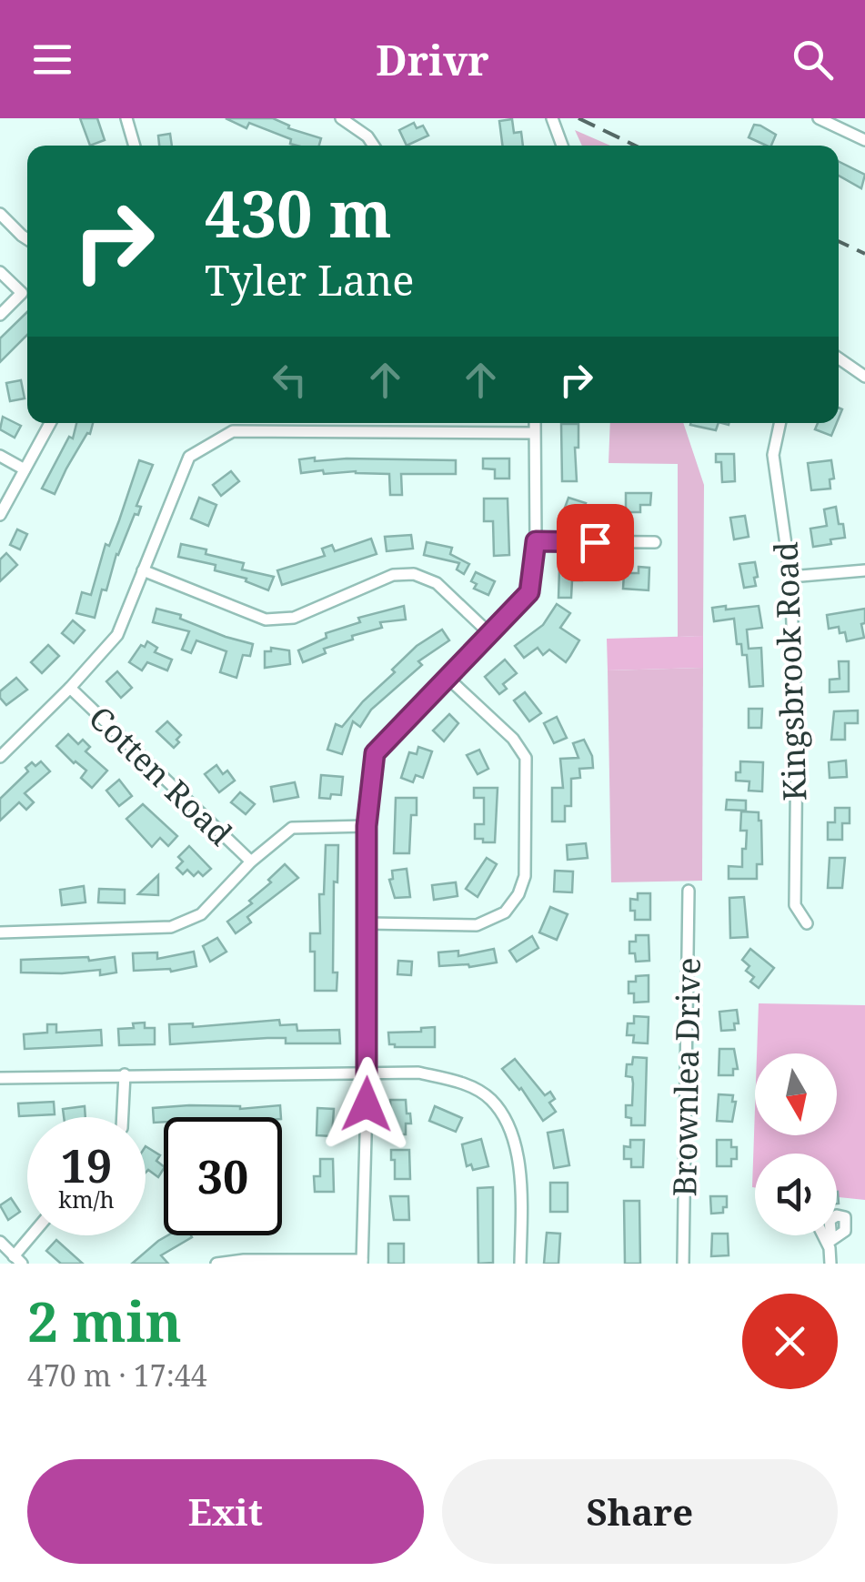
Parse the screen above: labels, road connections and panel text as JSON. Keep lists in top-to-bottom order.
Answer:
{
  "streets": {
    "street": ["Kingsbrook Road", "Cotten Road", "Brownlea Drive"]
  },
  "north": "bottom",
  "page": {
    "header": "Drivr",
    "turn": ["430 m", "Tyler Lane"],
    "speed": "19 km/h",
    "limit": "30",
    "heading": ["2 min", "470 m · 17:44"],
    "buttons": ["Exit", "Share"]
  }
}
